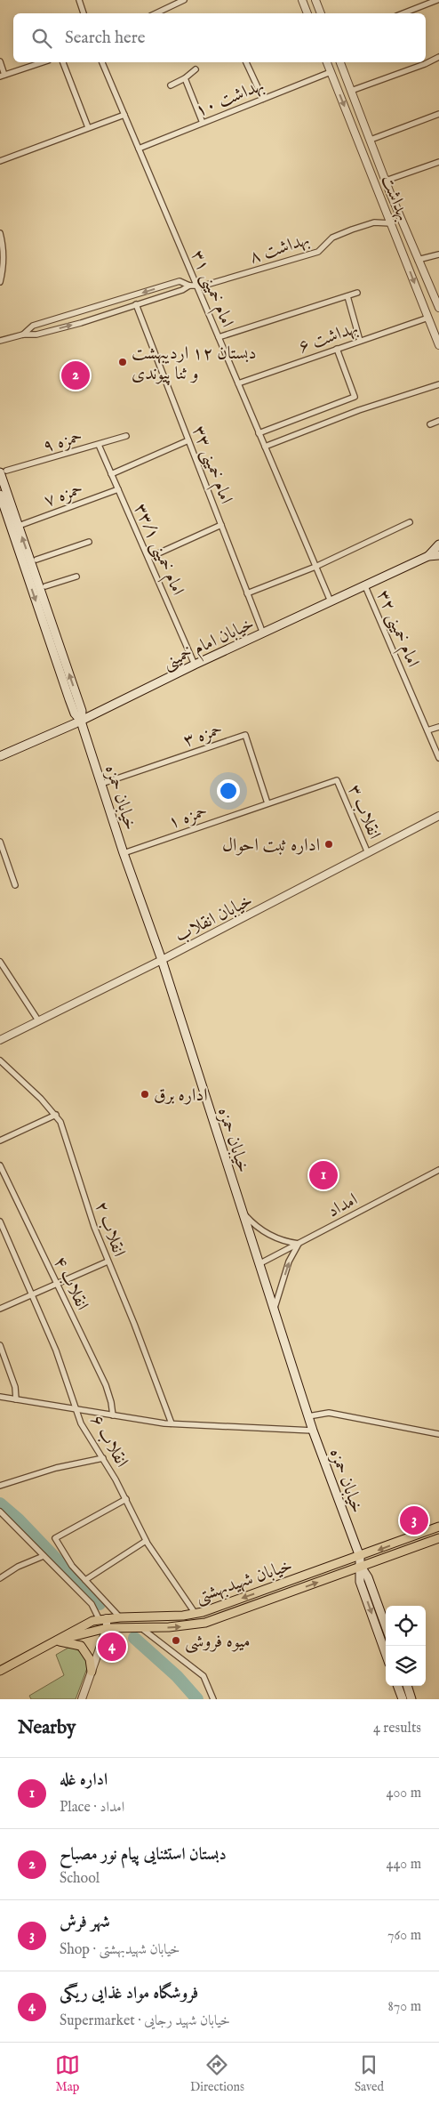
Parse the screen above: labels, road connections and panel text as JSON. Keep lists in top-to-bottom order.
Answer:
{
  "streets": {
    "main road": ["خیابان امام خمینی", "خیابان حمزه", "خیابان شهیدبهشتی"],
    "street": [
      "بهداشت ۱۰",
      "بهداشت",
      "بهداشت ۸",
      "امام خمینی ۳۱",
      "بهداشت ۶",
      "حمزه ۹",
      "امام خمینی ۳۳",
      "حمزه ۷",
      "امام خمینی ۳۳/۱",
      "امام خمینی ۳۲",
      "حمزه ۳",
      "انقلاب ۳",
      "حمزه ۱",
      "خیابان انقلاب",
      "امداد",
      "انقلاب ۲",
      "انقلاب ۴",
      "انقلاب ۶"
    ]
  },
  "crossings": [
    ["بهداشت ۱۰", "بهداشت"],
    ["بهداشت ۱۰", "امام خمینی ۳۱"],
    ["بهداشت", "بهداشت ۸"],
    ["بهداشت", "بهداشت ۶"],
    ["بهداشت ۸", "امام خمینی ۳۱"],
    ["امام خمینی ۳۱", "بهداشت ۶"],
    ["امام خمینی ۳۱", "خیابان امام خمینی"],
    ["حمزه ۹", "امام خمینی ۳۳/۱"],
    ["حمزه ۹", "خیابان حمزه"],
    ["امام خمینی ۳۳", "خیابان امام خمینی"],
    ["حمزه ۷", "امام خمینی ۳۳/۱"],
    ["حمزه ۷", "خیابان حمزه"],
    ["امام خمینی ۳۳/۱", "خیابان امام خمینی"],
    ["امام خمینی ۳۲", "خیابان امام خمینی"],
    ["خیابان امام خمینی", "خیابان حمزه"],
    ["حمزه ۳", "خیابان حمزه"],
    ["حمزه ۳", "حمزه ۱"],
    ["خیابان حمزه", "حمزه ۱"],
    ["خیابان حمزه", "خیابان انقلاب"],
    ["خیابان حمزه", "امداد"],
    ["خیابان حمزه", "خیابان شهیدبهشتی"],
    ["انقلاب ۳", "حمزه ۱"],
    ["انقلاب ۳", "خیابان انقلاب"],
    ["انقلاب ۶", "خیابان شهیدبهشتی"]
  ],
  "places": [
    "دبستان ۱۲ اردیبهشت و ثنا پیوندی",
    "اداره ثبت احوال",
    "اداره برق",
    "میوه فروشی"
  ],
  "page": {
    "search": "Search here",
    "pins": [
      "2",
      "1",
      "3",
      "4"
    ],
    "heading": ["Nearby", "4 results"],
    "list": [
      {
        "mark": "1",
        "name": "اداره غله",
        "note": "Place · امداد",
        "value": "400 m"
      },
      {
        "mark": "2",
        "name": "دبستان استثنایی پیام نور مصباح",
        "note": "School",
        "value": "440 m"
      },
      {
        "mark": "3",
        "name": "شهر فرش",
        "note": "Shop · خیابان شهیدبهشتی",
        "value": "760 m"
      },
      {
        "mark": "4",
        "name": "فروشگاه مواد غذایی ریگی",
        "note": "Supermarket · خیابان شهید رجایی",
        "value": "870 m"
      }
    ],
    "nav": ["Map", "Directions", "Saved"]
  }
}
